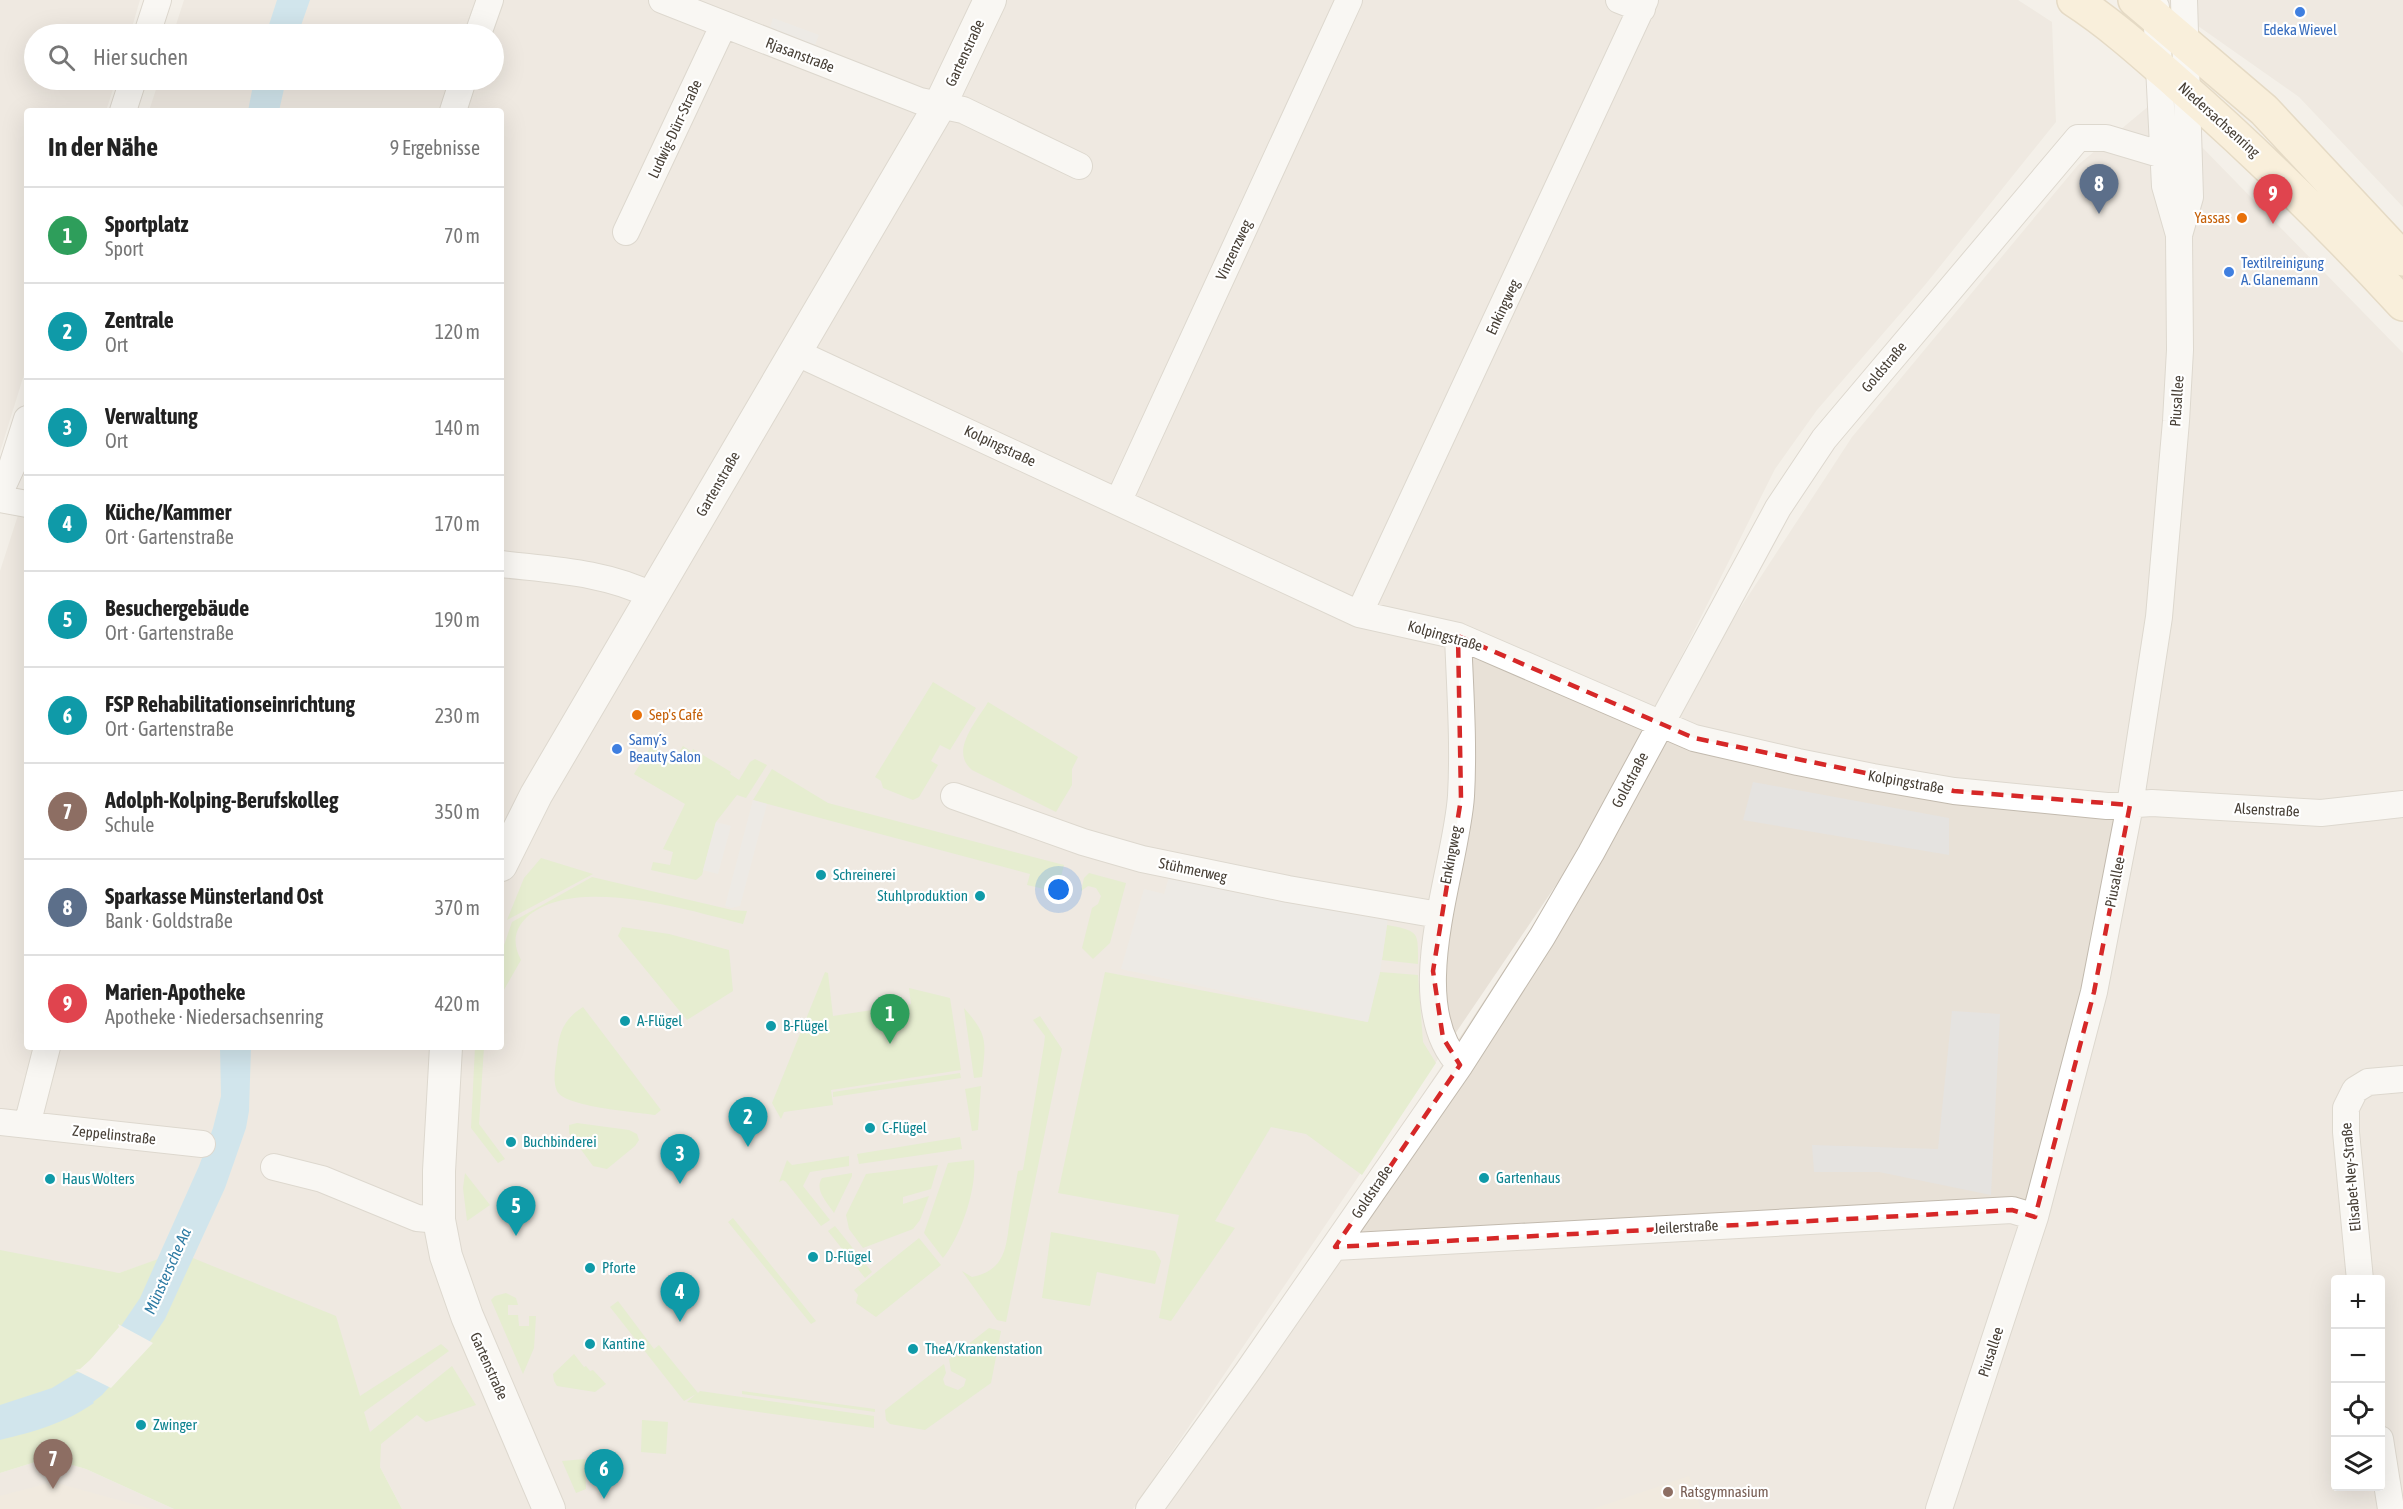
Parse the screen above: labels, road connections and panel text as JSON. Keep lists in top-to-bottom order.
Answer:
{
  "streets": {
    "main road": ["Niedersachsenring"],
    "street": [
      "Gartenstraße",
      "Rjasanstraße",
      "Ludwig-Dürr-Straße",
      "Vinzenzweg",
      "Enkingweg",
      "Goldstraße",
      "Piusallee",
      "Kolpingstraße",
      "Alsenstraße",
      "Stühmerweg",
      "Zeppelinstraße",
      "Elisabet-Ney-Straße",
      "Jeilerstraße"
    ]
  },
  "crossings": [
    ["Gartenstraße", "Rjasanstraße"],
    ["Gartenstraße", "Kolpingstraße"],
    ["Rjasanstraße", "Ludwig-Dürr-Straße"],
    ["Niedersachsenring", "Piusallee"],
    ["Vinzenzweg", "Kolpingstraße"],
    ["Enkingweg", "Goldstraße"],
    ["Enkingweg", "Kolpingstraße"],
    ["Enkingweg", "Stühmerweg"],
    ["Goldstraße", "Piusallee"],
    ["Goldstraße", "Kolpingstraße"],
    ["Goldstraße", "Jeilerstraße"],
    ["Piusallee", "Kolpingstraße"],
    ["Piusallee", "Alsenstraße"],
    ["Piusallee", "Jeilerstraße"],
    ["Kolpingstraße", "Alsenstraße"]
  ],
  "water": ["Münstersche Aa"],
  "places": [
    "Edeka Wievel",
    "Yassas",
    "Textilreinigung A. Glanemann",
    "Sep's Café",
    "Samy´s Beauty Salon",
    "Schreinerei",
    "Stuhlproduktion",
    "A-Flügel",
    "B-Flügel",
    "C-Flügel",
    "Buchbinderei",
    "Gartenhaus",
    "Haus Wolters",
    "D-Flügel",
    "Pforte",
    "Kantine",
    "TheA/Krankenstation",
    "Zwinger",
    "Ratsgymnasium"
  ],
  "page": {
    "search": "Hier suchen",
    "heading": ["In der Nähe", "9 Ergebnisse"],
    "pins": [
      "8",
      "9",
      "1",
      "2",
      "3",
      "5",
      "4",
      "7",
      "6"
    ],
    "list": [
      {
        "mark": "1",
        "name": "Sportplatz",
        "note": "Sport",
        "value": "70 m"
      },
      {
        "mark": "2",
        "name": "Zentrale",
        "note": "Ort",
        "value": "120 m"
      },
      {
        "mark": "3",
        "name": "Verwaltung",
        "note": "Ort",
        "value": "140 m"
      },
      {
        "mark": "4",
        "name": "Küche/Kammer",
        "note": "Ort · Gartenstraße",
        "value": "170 m"
      },
      {
        "mark": "5",
        "name": "Besuchergebäude",
        "note": "Ort · Gartenstraße",
        "value": "190 m"
      },
      {
        "mark": "6",
        "name": "FSP Rehabilitationseinrichtung",
        "note": "Ort · Gartenstraße",
        "value": "230 m"
      },
      {
        "mark": "7",
        "name": "Adolph-Kolping-Berufskolleg",
        "note": "Schule",
        "value": "350 m"
      },
      {
        "mark": "8",
        "name": "Sparkasse Münsterland Ost",
        "note": "Bank · Goldstraße",
        "value": "370 m"
      },
      {
        "mark": "9",
        "name": "Marien-Apotheke",
        "note": "Apotheke · Niedersachsenring",
        "value": "420 m"
      }
    ],
    "map_buttons": ["+", "−"]
  }
}
